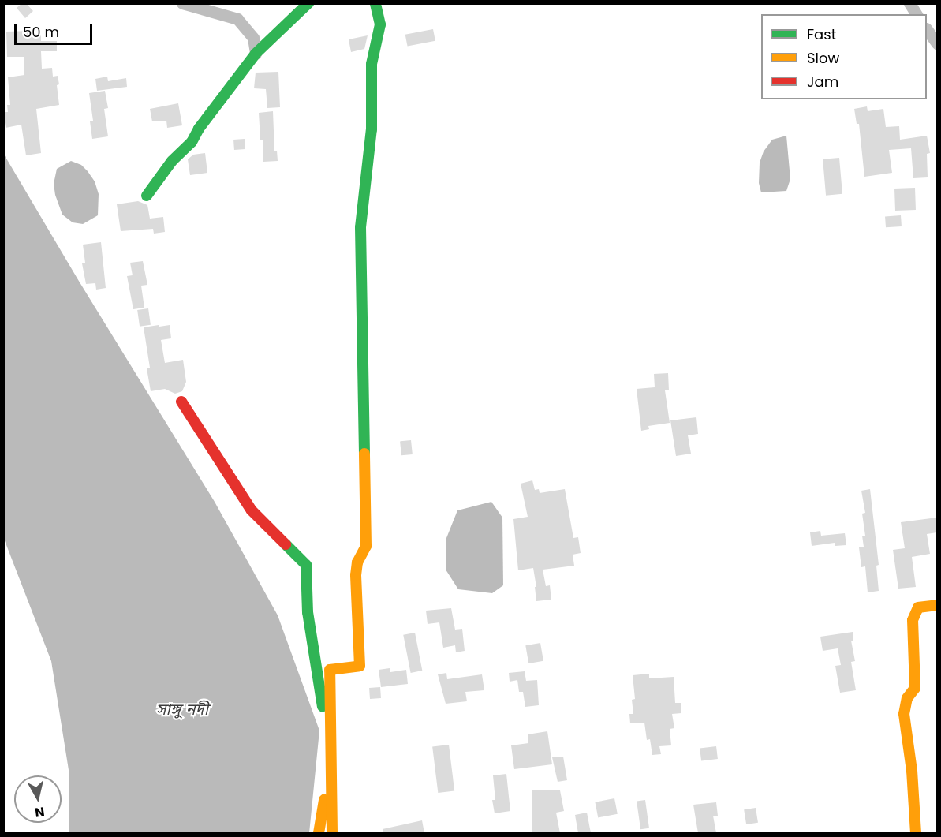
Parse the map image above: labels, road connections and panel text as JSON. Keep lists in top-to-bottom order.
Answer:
{
  "water": ["সাঙ্গু নদী"],
  "legend": ["Fast", "Slow", "Jam"],
  "scale_bar": "50 m",
  "north": "bottom"
}
